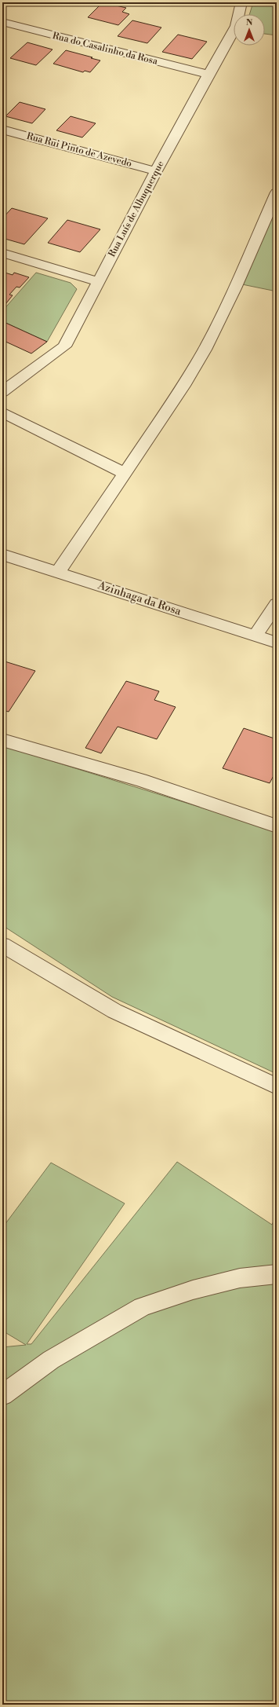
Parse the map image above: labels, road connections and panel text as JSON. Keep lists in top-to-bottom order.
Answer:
{
  "streets": {
    "street": [
      "Rua do Casalinho da Rosa",
      "Rua Rui Pinto de Azevedo",
      "Rua Luís de Albuquerque",
      "Azinhaga da Rosa"
    ]
  },
  "crossings": [
    ["Rua do Casalinho da Rosa", "Rua Luís de Albuquerque"],
    ["Rua Rui Pinto de Azevedo", "Rua Luís de Albuquerque"]
  ],
  "north": "top"
}
